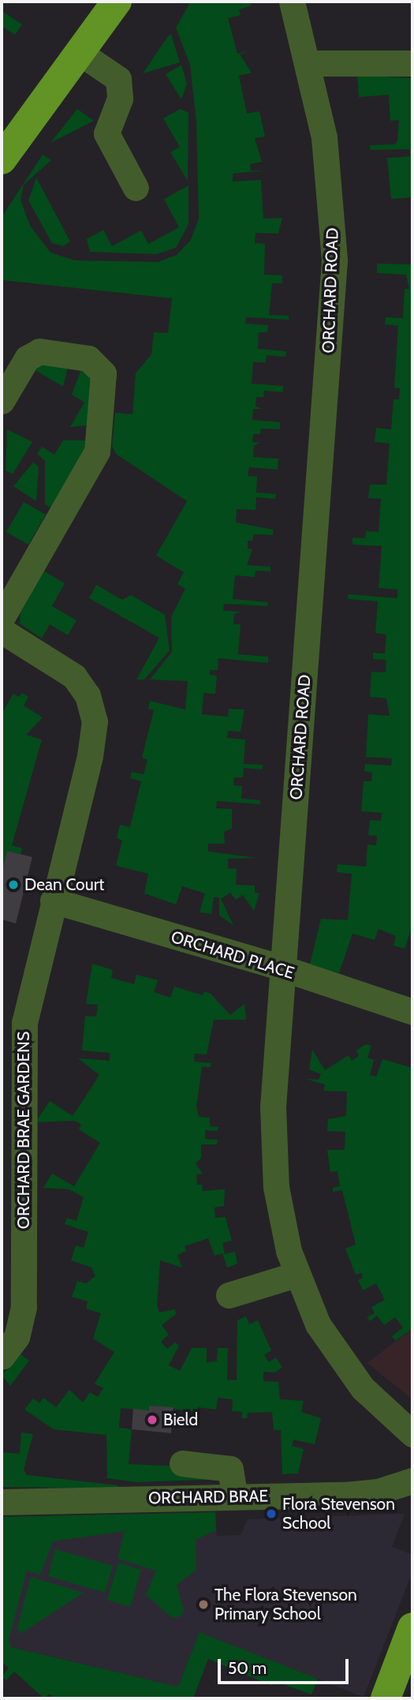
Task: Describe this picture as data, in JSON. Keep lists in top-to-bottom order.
{
  "streets": {
    "street": [
      "ORCHARD ROAD",
      "ORCHARD PLACE",
      "ORCHARD BRAE GARDENS",
      "ORCHARD BRAE"
    ]
  },
  "crossings": [
    ["ORCHARD ROAD", "ORCHARD PLACE"],
    ["ORCHARD PLACE", "ORCHARD BRAE GARDENS"]
  ],
  "places": [
    "Dean Court",
    "Bield",
    "Flora Stevenson School",
    "The Flora Stevenson Primary School"
  ],
  "scale_bar": "50 m"
}
